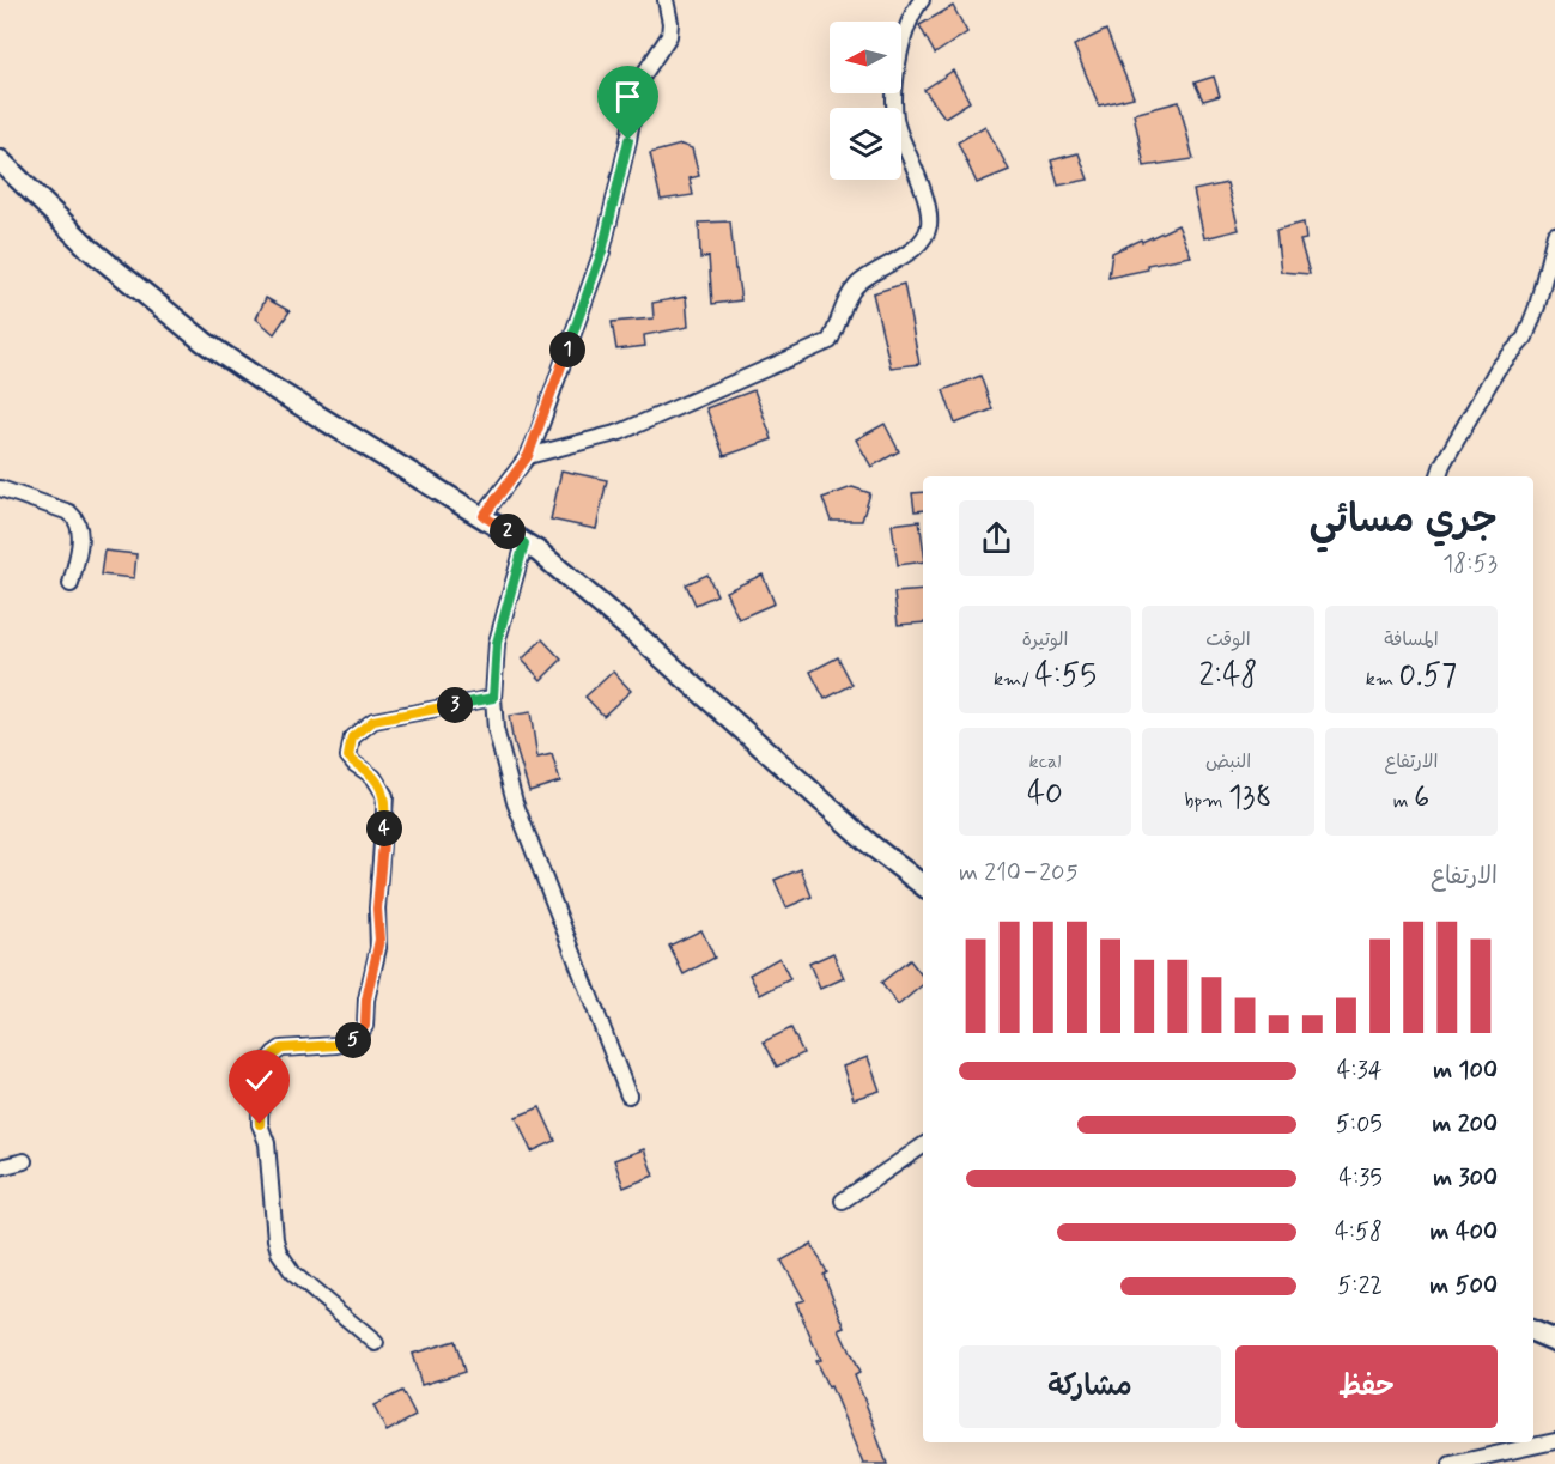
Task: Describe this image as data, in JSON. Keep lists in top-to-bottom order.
{
  "north": "left",
  "page": {
    "pins": [
      "1",
      "2",
      "3",
      "4",
      "5"
    ],
    "heading": ["جري مسائي", "18:53"],
    "stats": [
      ["المسافة", "0.57 km"],
      ["الوقت", "2:48"],
      ["الوتيرة", "4:55 /km"],
      ["الارتفاع", "6 m"],
      ["النبض", "138 bpm"],
      ["kcal", "40"]
    ],
    "chart": ["الارتفاع", "205–210 m"],
    "list": [
      {
        "name": "100 m",
        "note": "4:34"
      },
      {
        "name": "200 m",
        "note": "5:05"
      },
      {
        "name": "300 m",
        "note": "4:35"
      },
      {
        "name": "400 m",
        "note": "4:58"
      },
      {
        "name": "500 m",
        "note": "5:22"
      }
    ],
    "buttons": ["حفظ", "مشاركة"]
  }
}
